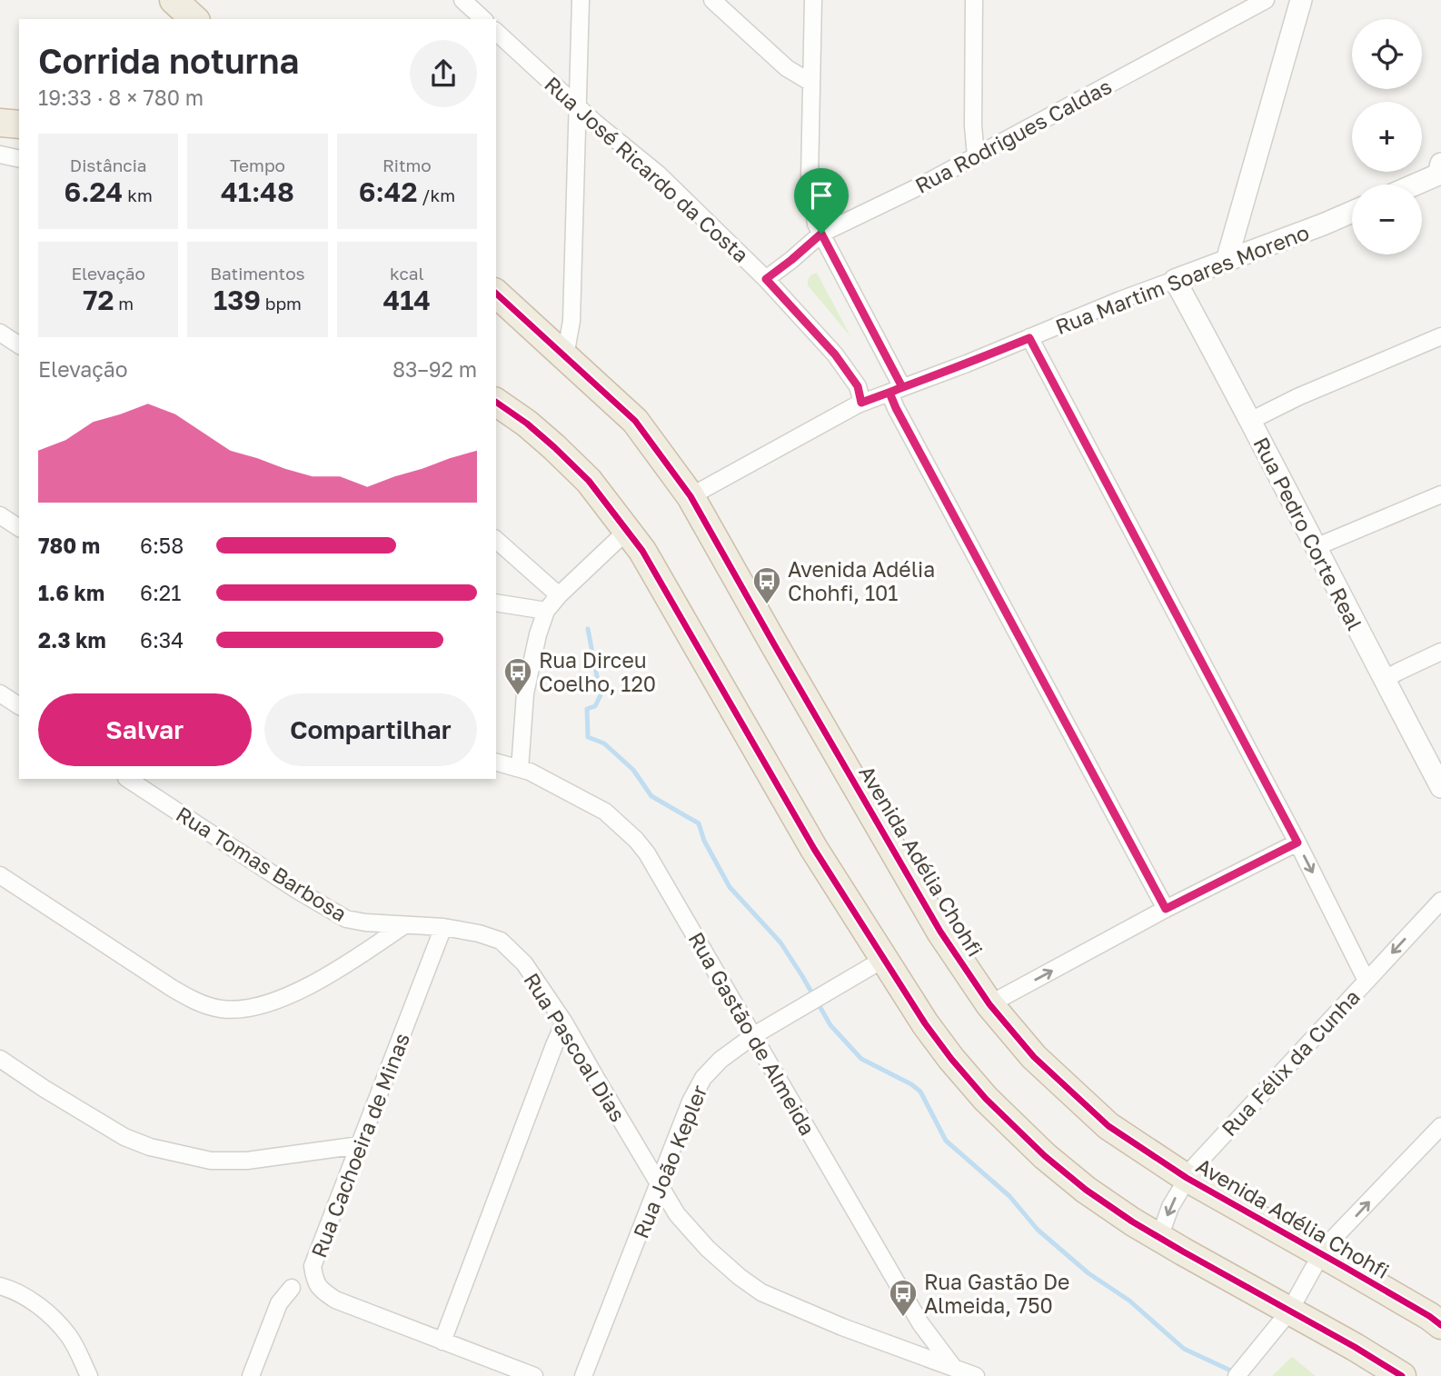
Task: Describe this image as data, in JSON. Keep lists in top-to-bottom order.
{
  "streets": {
    "highway": ["Avenida Adélia Chohfi"],
    "street": [
      "Rua Rodrigues Caldas",
      "Rua José Ricardo da Costa",
      "Rua Martim Soares Moreno",
      "Rua Pedro Corte Real",
      "Rua Tomas Barbosa",
      "Rua Gastão de Almeida",
      "Rua Pascoal Dias",
      "Rua Félix da Cunha",
      "Rua Cachoeira de Minas",
      "Rua João Kepler"
    ]
  },
  "crossings": [
    ["Rua Rodrigues Caldas", "Rua José Ricardo da Costa"],
    ["Rua José Ricardo da Costa", "Rua Martim Soares Moreno"],
    ["Rua Martim Soares Moreno", "Rua Pedro Corte Real"],
    ["Rua Martim Soares Moreno", "Avenida Adélia Chohfi"],
    ["Avenida Adélia Chohfi", "Rua Félix da Cunha"],
    ["Rua Tomas Barbosa", "Rua Pascoal Dias"],
    ["Rua Gastão de Almeida", "Rua Pascoal Dias"],
    ["Rua Gastão de Almeida", "Rua João Kepler"],
    ["Rua Pascoal Dias", "Rua Cachoeira de Minas"],
    ["Rua Pascoal Dias", "Rua João Kepler"]
  ],
  "one_way": ["Rua Félix da Cunha"],
  "places": {
    "bus stop": ["Avenida Adélia Chohfi, 101", "Rua Dirceu Coelho, 120", "Rua Gastão De Almeida, 750"]
  },
  "page": {
    "map_buttons": ["+", "−"],
    "heading": ["Corrida noturna", "19:33 · 8 × 780 m"],
    "stats": [
      ["Distância", "6.24 km"],
      ["Tempo", "41:48"],
      ["Ritmo", "6:42 /km"],
      ["Elevação", "72 m"],
      ["Batimentos", "139 bpm"],
      ["kcal", "414"]
    ],
    "chart": ["Elevação", "83–92 m"],
    "list": [
      {
        "name": "780 m",
        "note": "6:58"
      },
      {
        "name": "1.6 km",
        "note": "6:21"
      },
      {
        "name": "2.3 km",
        "note": "6:34"
      }
    ],
    "buttons": ["Salvar", "Compartilhar"]
  }
}
